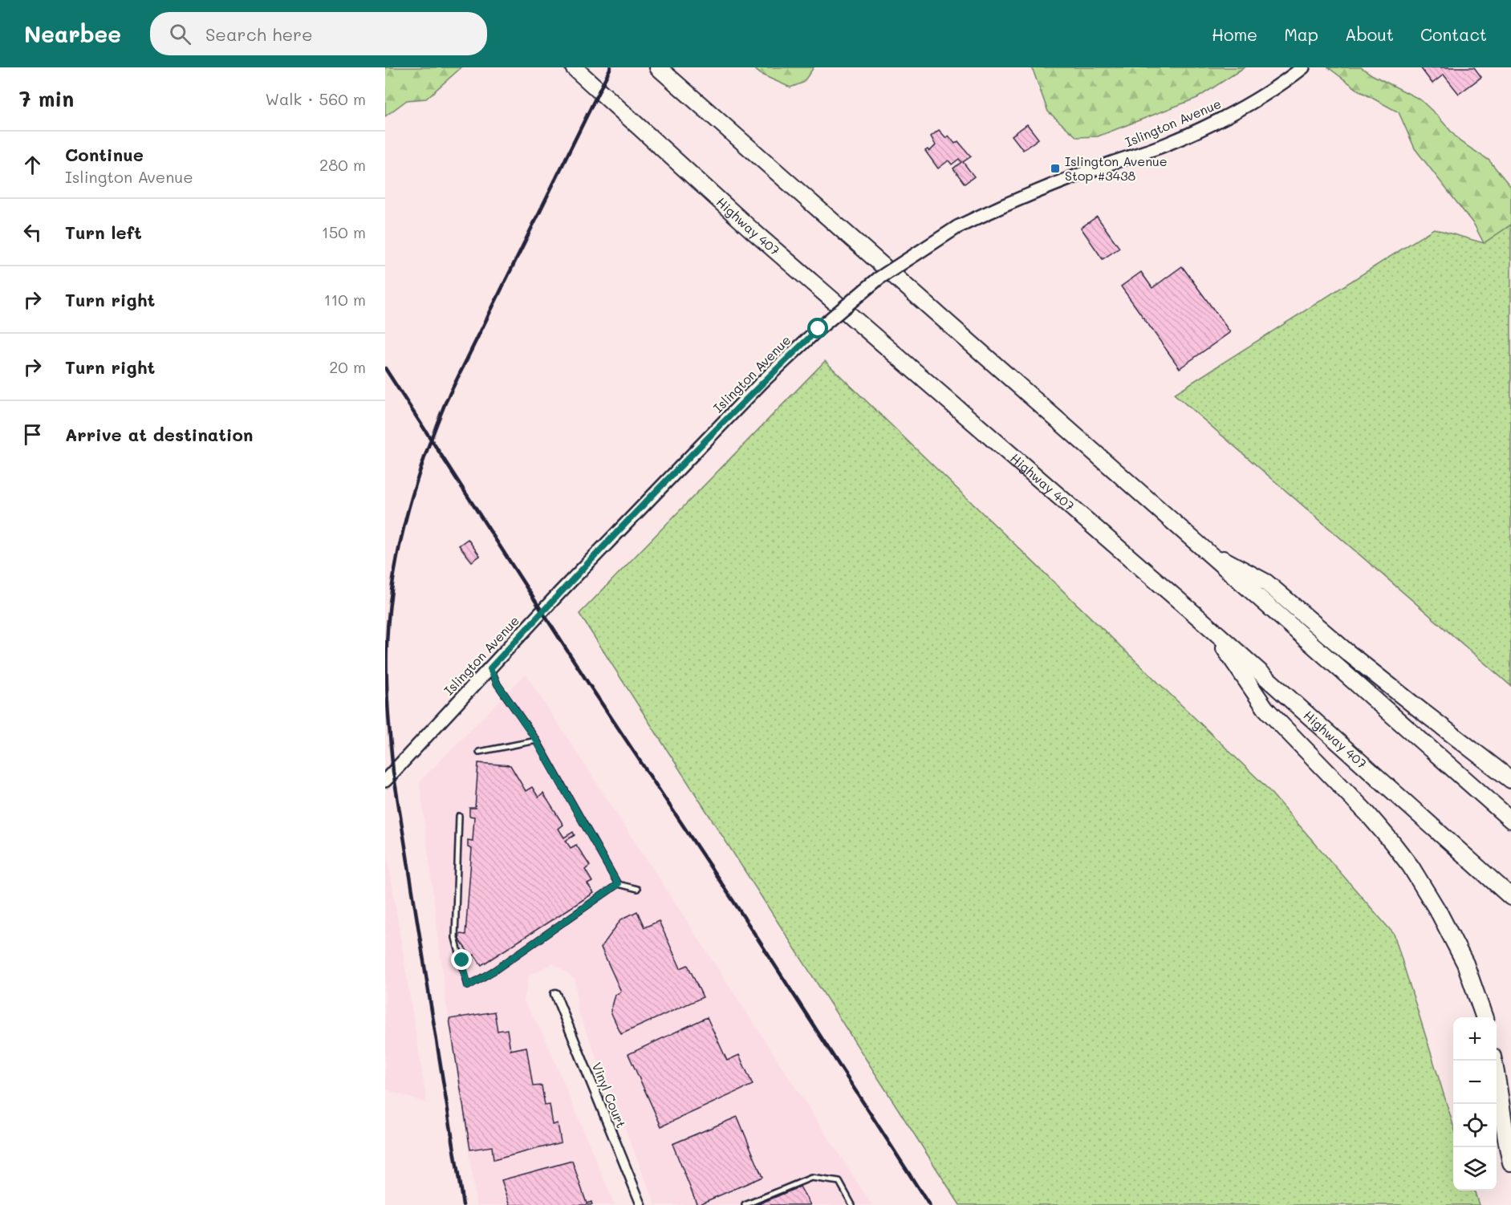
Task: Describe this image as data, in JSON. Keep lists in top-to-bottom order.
{
  "streets": {
    "highway": ["Highway 407"],
    "main road": ["Islington Avenue"],
    "street": ["Vinyl Court"]
  },
  "places": {
    "transit": ["Islington Avenue Stop #3438"]
  },
  "page": {
    "header": "Nearbee",
    "search": "Search here",
    "nav": [
      "Home",
      "Map",
      "About",
      "Contact"
    ],
    "heading": ["7 min", "Walk · 560 m"],
    "list": [
      ["Continue", "Islington Avenue", "280 m"],
      ["Turn left", "150 m"],
      ["Turn right", "110 m"],
      ["Turn right", "20 m"],
      "Arrive at destination"
    ],
    "map_buttons": ["+", "−"]
  }
}
